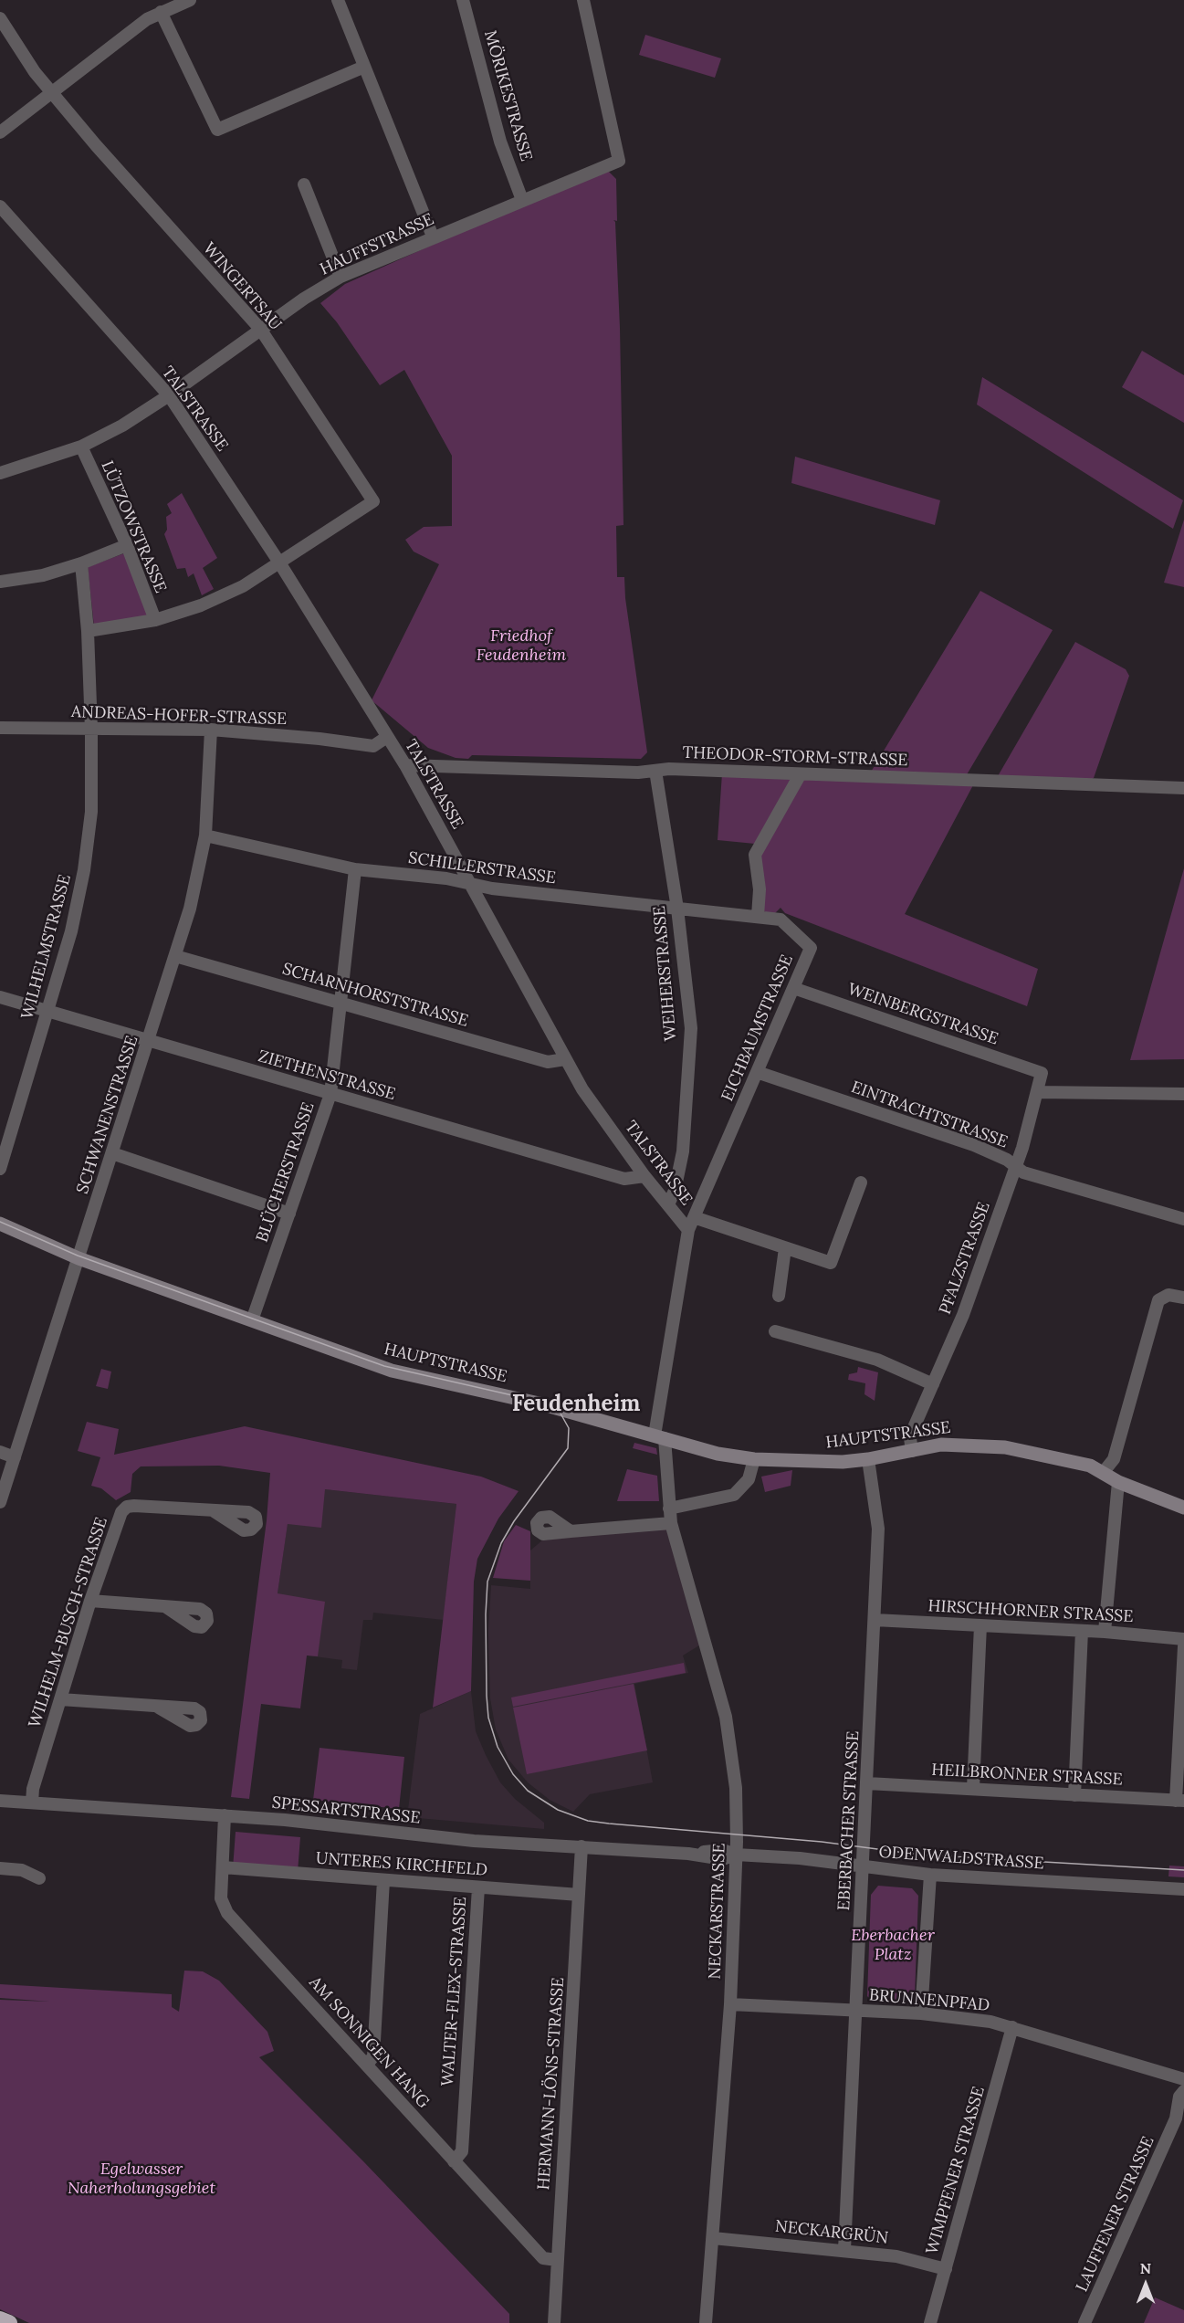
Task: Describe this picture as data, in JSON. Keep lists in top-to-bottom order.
{
  "streets": {
    "street": [
      "MÖRIKESTRASSE",
      "HAUFFSTRASSE",
      "WINGERTSAU",
      "TALSTRASSE",
      "LÜTZOWSTRASSE",
      "ANDREAS-HOFER-STRASSE",
      "THEODOR-STORM-STRASSE",
      "SCHILLERSTRASSE",
      "WILHELMSTRASSE",
      "WEIHERSTRASSE",
      "SCHARNHORSTSTRASSE",
      "WEINBERGSTRASSE",
      "EICHBAUMSTRASSE",
      "ZIETHENSTRASSE",
      "SCHWANENSTRASSE",
      "EINTRACHTSTRASSE",
      "BLÜCHERSTRASSE",
      "PFALZSTRASSE",
      "HAUPTSTRASSE",
      "HIRSCHHORNER STRASSE",
      "WILHELM-BUSCH-STRASSE",
      "HEILBRONNER STRASSE",
      "SPESSARTSTRASSE",
      "EBERBACHER STRASSE",
      "ODENWALDSTRASSE",
      "UNTERES KIRCHFELD",
      "NECKARSTRASSE",
      "WALTER-FLEX-STRASSE",
      "BRUNNENPFAD",
      "AM SONNIGEN HANG",
      "HERMANN-LÖNS-STRASSE",
      "WIMPFENER STRASSE",
      "LAUFFENER STRASSE",
      "NECKARGRÜN"
    ]
  },
  "crossings": [
    ["MÖRIKESTRASSE", "HAUFFSTRASSE"],
    ["HAUFFSTRASSE", "WINGERTSAU"],
    ["HAUFFSTRASSE", "TALSTRASSE"],
    ["HAUFFSTRASSE", "LÜTZOWSTRASSE"],
    ["WINGERTSAU", "TALSTRASSE"],
    ["TALSTRASSE", "ANDREAS-HOFER-STRASSE"],
    ["TALSTRASSE", "THEODOR-STORM-STRASSE"],
    ["TALSTRASSE", "SCHILLERSTRASSE"],
    ["TALSTRASSE", "WEIHERSTRASSE"],
    ["TALSTRASSE", "SCHARNHORSTSTRASSE"],
    ["TALSTRASSE", "EICHBAUMSTRASSE"],
    ["TALSTRASSE", "ZIETHENSTRASSE"],
    ["TALSTRASSE", "HAUPTSTRASSE"],
    ["TALSTRASSE", "NECKARSTRASSE"],
    ["ANDREAS-HOFER-STRASSE", "WILHELMSTRASSE"],
    ["ANDREAS-HOFER-STRASSE", "SCHWANENSTRASSE"],
    ["THEODOR-STORM-STRASSE", "WEIHERSTRASSE"],
    ["SCHILLERSTRASSE", "WEIHERSTRASSE"],
    ["SCHILLERSTRASSE", "EICHBAUMSTRASSE"],
    ["SCHILLERSTRASSE", "SCHWANENSTRASSE"],
    ["SCHILLERSTRASSE", "BLÜCHERSTRASSE"],
    ["WILHELMSTRASSE", "ZIETHENSTRASSE"],
    ["SCHARNHORSTSTRASSE", "SCHWANENSTRASSE"],
    ["SCHARNHORSTSTRASSE", "BLÜCHERSTRASSE"],
    ["WEINBERGSTRASSE", "EICHBAUMSTRASSE"],
    ["WEINBERGSTRASSE", "PFALZSTRASSE"],
    ["EICHBAUMSTRASSE", "EINTRACHTSTRASSE"],
    ["ZIETHENSTRASSE", "SCHWANENSTRASSE"],
    ["ZIETHENSTRASSE", "BLÜCHERSTRASSE"],
    ["SCHWANENSTRASSE", "HAUPTSTRASSE"],
    ["EINTRACHTSTRASSE", "PFALZSTRASSE"],
    ["BLÜCHERSTRASSE", "HAUPTSTRASSE"],
    ["PFALZSTRASSE", "HAUPTSTRASSE"],
    ["HAUPTSTRASSE", "EBERBACHER STRASSE"],
    ["HAUPTSTRASSE", "NECKARSTRASSE"],
    ["HIRSCHHORNER STRASSE", "EBERBACHER STRASSE"],
    ["WILHELM-BUSCH-STRASSE", "SPESSARTSTRASSE"],
    ["HEILBRONNER STRASSE", "EBERBACHER STRASSE"],
    ["SPESSARTSTRASSE", "ODENWALDSTRASSE"],
    ["SPESSARTSTRASSE", "NECKARSTRASSE"],
    ["SPESSARTSTRASSE", "AM SONNIGEN HANG"],
    ["SPESSARTSTRASSE", "HERMANN-LÖNS-STRASSE"],
    ["EBERBACHER STRASSE", "ODENWALDSTRASSE"],
    ["EBERBACHER STRASSE", "BRUNNENPFAD"],
    ["EBERBACHER STRASSE", "NECKARGRÜN"],
    ["ODENWALDSTRASSE", "NECKARSTRASSE"],
    ["UNTERES KIRCHFELD", "WALTER-FLEX-STRASSE"],
    ["UNTERES KIRCHFELD", "AM SONNIGEN HANG"],
    ["UNTERES KIRCHFELD", "HERMANN-LÖNS-STRASSE"],
    ["NECKARSTRASSE", "BRUNNENPFAD"],
    ["NECKARSTRASSE", "NECKARGRÜN"],
    ["WALTER-FLEX-STRASSE", "AM SONNIGEN HANG"],
    ["BRUNNENPFAD", "WIMPFENER STRASSE"],
    ["AM SONNIGEN HANG", "HERMANN-LÖNS-STRASSE"],
    ["WIMPFENER STRASSE", "NECKARGRÜN"]
  ],
  "districts": ["Feudenheim"],
  "parks": ["Friedhof Feudenheim", "Eberbacher Platz", "Egelwasser Naherholungsgebiet"],
  "north": "top"
}
